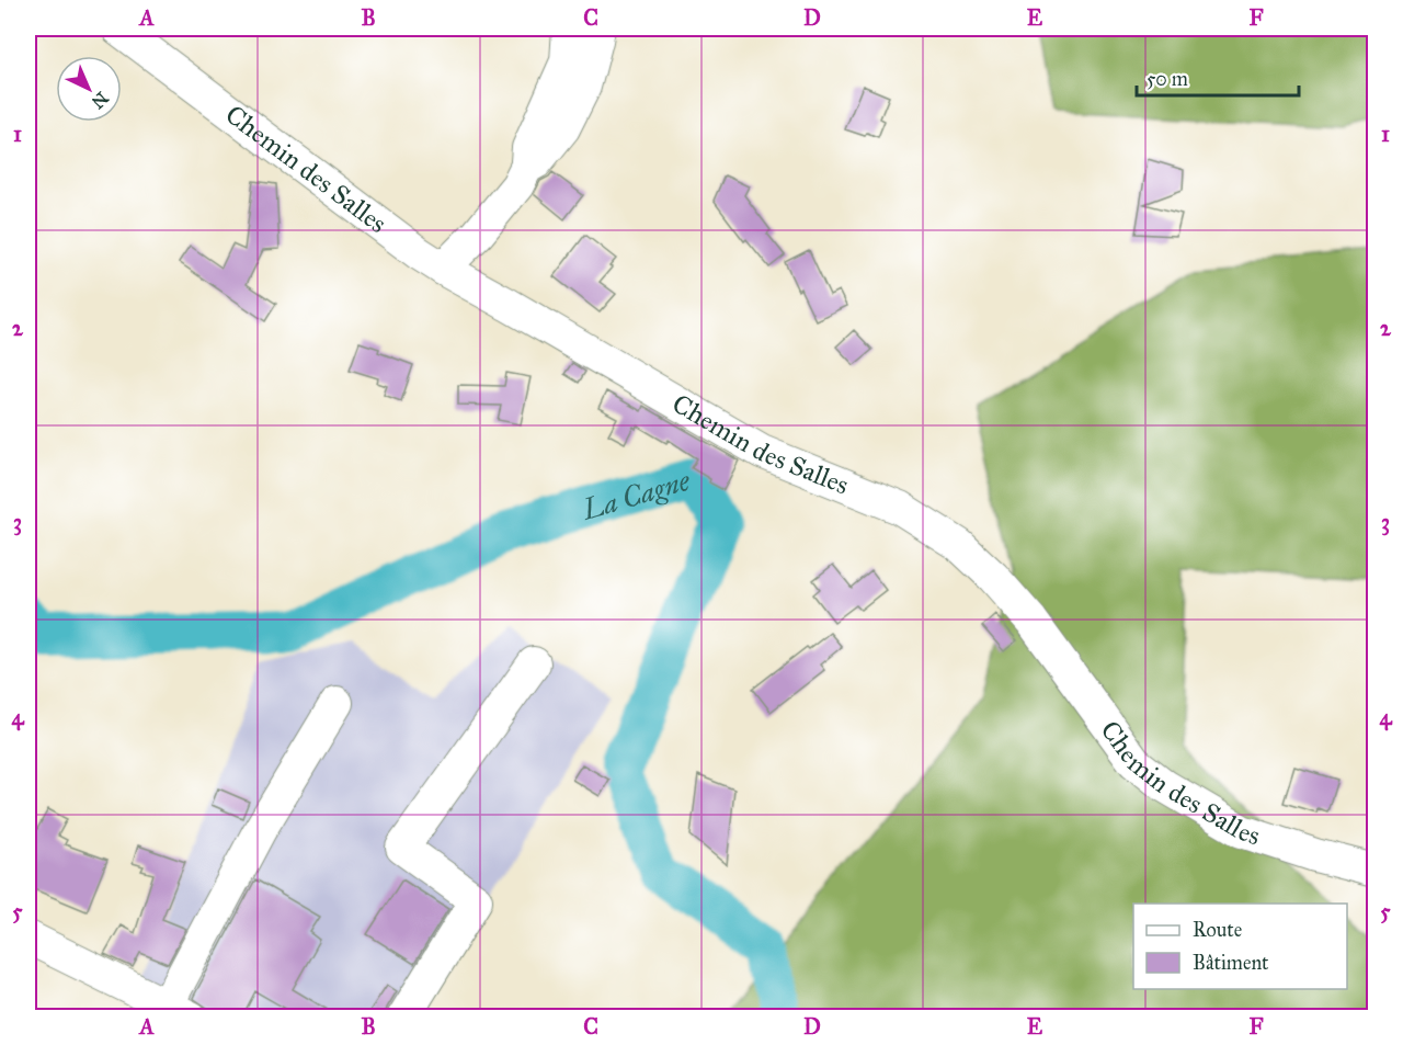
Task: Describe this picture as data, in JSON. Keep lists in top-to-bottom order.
{
  "streets": {
    "street": ["Chemin des Salles"]
  },
  "water": ["La Cagne"],
  "legend": ["Route", "Bâtiment"],
  "scale_bar": "50 m",
  "north": "bottom right",
  "grid": {
    "columns": [
      "A",
      "B",
      "C",
      "D",
      "E",
      "F"
    ],
    "rows": [
      "1",
      "2",
      "3",
      "4",
      "5"
    ]
  }
}
